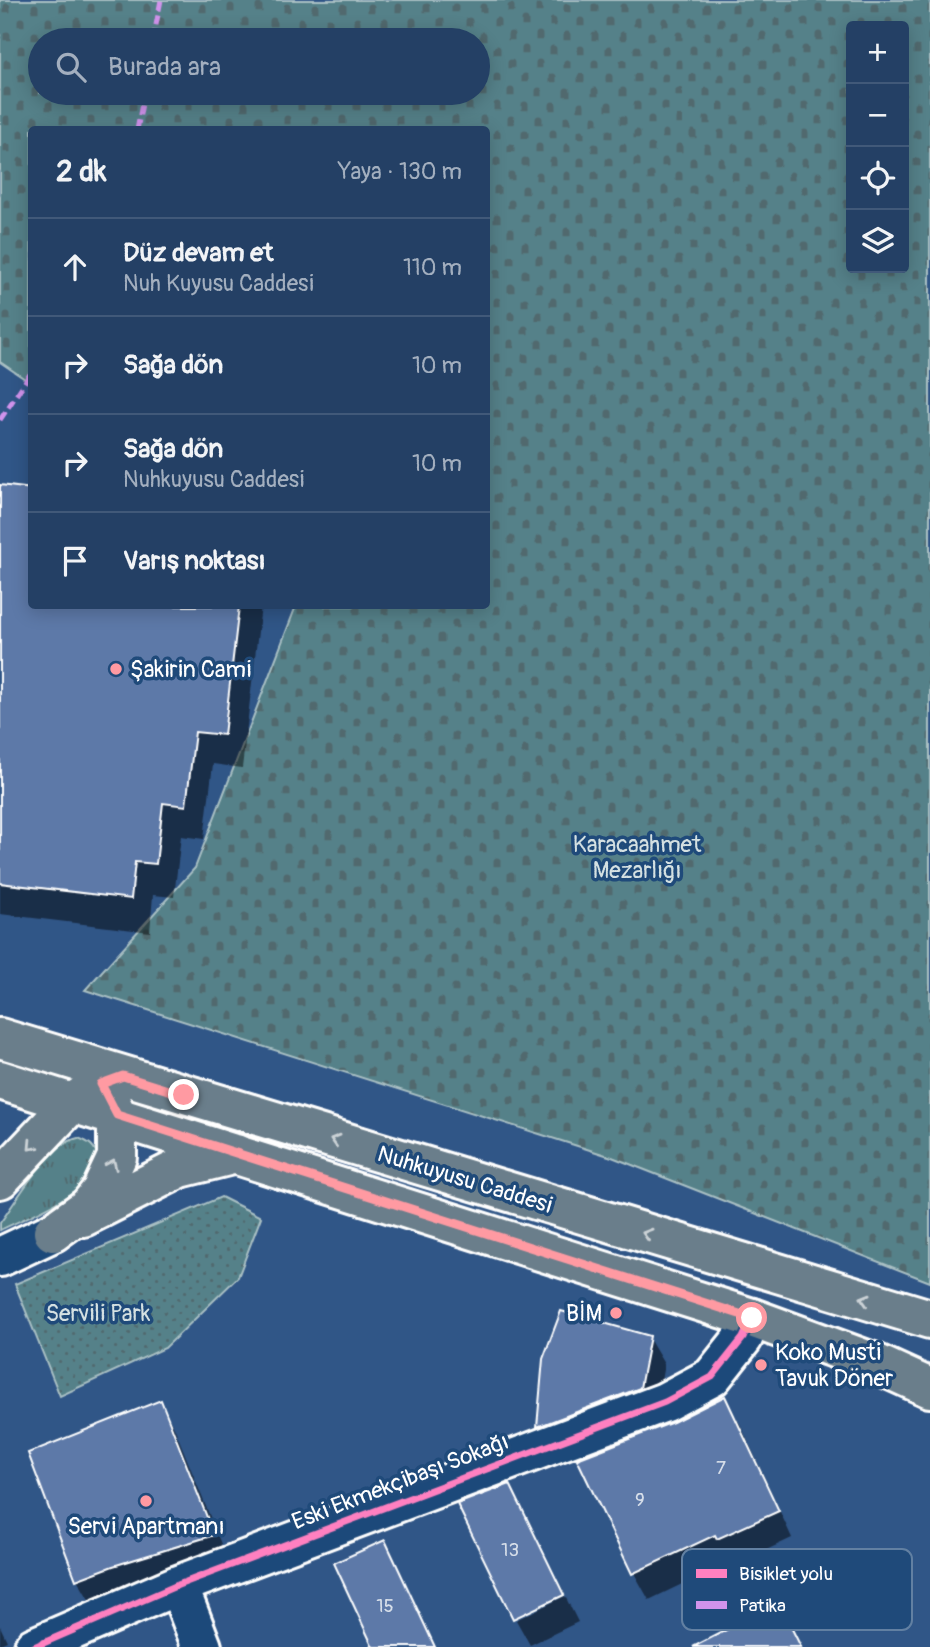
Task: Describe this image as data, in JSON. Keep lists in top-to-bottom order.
{
  "streets": {
    "main road": ["Nuhkuyusu Caddesi"],
    "street": ["Eski Ekmekçibaşı Sokağı"]
  },
  "parks": ["Karacaahmet Mezarlığı", "Servili Park"],
  "places": [
    "Şakirin Cami",
    "BİM",
    "Koko Musti Tavuk Döner",
    "Servi Apartmanı"
  ],
  "house_numbers": [
    "7",
    "9",
    "13",
    "15"
  ],
  "legend": ["Bisiklet yolu", "Patika"],
  "page": {
    "map_buttons": ["+", "−"],
    "search": "Burada ara",
    "heading": ["2 dk", "Yaya · 130 m"],
    "list": [
      ["Düz devam et", "Nuh Kuyusu Caddesi", "110 m"],
      ["Sağa dön", "10 m"],
      ["Sağa dön", "Nuhkuyusu Caddesi", "10 m"],
      "Varış noktası"
    ]
  }
}
